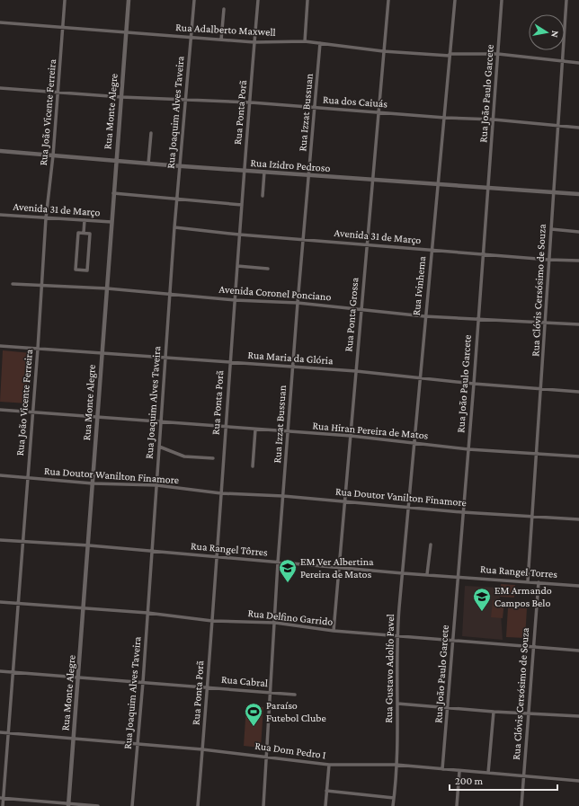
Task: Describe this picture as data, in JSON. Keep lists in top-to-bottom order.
{
  "streets": {
    "street": [
      "Rua Adalberto Maxwell",
      "Rua João Paulo Garcete",
      "Rua dos Caiuás",
      "Rua Monte Alegre",
      "Rua João Vicente Ferreira",
      "Rua Joaquim Alves Taveira",
      "Rua Ponta Porã",
      "Rua Izzat Bussuan",
      "Rua Izidro Pedroso",
      "Avenida 31 de Março",
      "Rua Ivinhema",
      "Rua Clóvis Cersósimo de Souza",
      "Avenida Coronel Ponciano",
      "Rua Ponta Grossa",
      "Rua Maria da Glória",
      "Rua Hiran Pereira de Matos",
      "Rua Doutor Wanilton Finamore",
      "Rua Doutor Vanilton Finamore",
      "Rua Rangel Tôrres",
      "Rua Rangel Torres",
      "Rua Delfino Garrido",
      "Rua Gustavo Adolfo Pavel",
      "Rua Cabral",
      "Rua Dom Pedro I"
    ]
  },
  "crossings": [
    ["Rua Adalberto Maxwell", "Rua João Paulo Garcete"],
    ["Rua Adalberto Maxwell", "Rua Monte Alegre"],
    ["Rua Adalberto Maxwell", "Rua João Vicente Ferreira"],
    ["Rua Adalberto Maxwell", "Rua Joaquim Alves Taveira"],
    ["Rua Adalberto Maxwell", "Rua Ponta Porã"],
    ["Rua Adalberto Maxwell", "Rua Izzat Bussuan"],
    ["Rua Adalberto Maxwell", "Rua Ivinhema"],
    ["Rua Adalberto Maxwell", "Rua Clóvis Cersósimo de Souza"],
    ["Rua Adalberto Maxwell", "Rua Ponta Grossa"],
    ["Rua João Paulo Garcete", "Rua dos Caiuás"],
    ["Rua João Paulo Garcete", "Rua Izidro Pedroso"],
    ["Rua João Paulo Garcete", "Avenida 31 de Março"],
    ["Rua João Paulo Garcete", "Avenida Coronel Ponciano"],
    ["Rua João Paulo Garcete", "Rua Maria da Glória"],
    ["Rua João Paulo Garcete", "Rua Hiran Pereira de Matos"],
    ["Rua João Paulo Garcete", "Rua Doutor Vanilton Finamore"],
    ["Rua João Paulo Garcete", "Rua Rangel Tôrres"],
    ["Rua João Paulo Garcete", "Rua Rangel Torres"],
    ["Rua João Paulo Garcete", "Rua Delfino Garrido"],
    ["Rua João Paulo Garcete", "Rua Dom Pedro I"],
    ["Rua dos Caiuás", "Rua Monte Alegre"],
    ["Rua dos Caiuás", "Rua João Vicente Ferreira"],
    ["Rua dos Caiuás", "Rua Joaquim Alves Taveira"],
    ["Rua dos Caiuás", "Rua Ponta Porã"],
    ["Rua dos Caiuás", "Rua Izzat Bussuan"],
    ["Rua dos Caiuás", "Rua Ivinhema"],
    ["Rua dos Caiuás", "Rua Clóvis Cersósimo de Souza"],
    ["Rua dos Caiuás", "Rua Ponta Grossa"],
    ["Rua Monte Alegre", "Rua Izidro Pedroso"],
    ["Rua Monte Alegre", "Avenida 31 de Março"],
    ["Rua Monte Alegre", "Avenida Coronel Ponciano"],
    ["Rua Monte Alegre", "Rua Maria da Glória"],
    ["Rua Monte Alegre", "Rua Hiran Pereira de Matos"],
    ["Rua Monte Alegre", "Rua Doutor Wanilton Finamore"],
    ["Rua Monte Alegre", "Rua Rangel Tôrres"],
    ["Rua Monte Alegre", "Rua Delfino Garrido"],
    ["Rua Monte Alegre", "Rua Cabral"],
    ["Rua Monte Alegre", "Rua Dom Pedro I"],
    ["Rua João Vicente Ferreira", "Rua Izidro Pedroso"],
    ["Rua João Vicente Ferreira", "Avenida 31 de Março"],
    ["Rua João Vicente Ferreira", "Avenida Coronel Ponciano"],
    ["Rua João Vicente Ferreira", "Rua Maria da Glória"],
    ["Rua João Vicente Ferreira", "Rua Hiran Pereira de Matos"],
    ["Rua João Vicente Ferreira", "Rua Doutor Wanilton Finamore"],
    ["Rua João Vicente Ferreira", "Rua Rangel Tôrres"],
    ["Rua João Vicente Ferreira", "Rua Delfino Garrido"],
    ["Rua João Vicente Ferreira", "Rua Cabral"],
    ["Rua João Vicente Ferreira", "Rua Dom Pedro I"],
    ["Rua Joaquim Alves Taveira", "Rua Izidro Pedroso"],
    ["Rua Joaquim Alves Taveira", "Avenida 31 de Março"],
    ["Rua Joaquim Alves Taveira", "Avenida Coronel Ponciano"],
    ["Rua Joaquim Alves Taveira", "Rua Maria da Glória"],
    ["Rua Joaquim Alves Taveira", "Rua Hiran Pereira de Matos"],
    ["Rua Joaquim Alves Taveira", "Rua Doutor Wanilton Finamore"],
    ["Rua Joaquim Alves Taveira", "Rua Rangel Tôrres"],
    ["Rua Joaquim Alves Taveira", "Rua Delfino Garrido"],
    ["Rua Joaquim Alves Taveira", "Rua Cabral"],
    ["Rua Joaquim Alves Taveira", "Rua Dom Pedro I"],
    ["Rua Ponta Porã", "Rua Izidro Pedroso"],
    ["Rua Ponta Porã", "Avenida 31 de Março"],
    ["Rua Ponta Porã", "Avenida Coronel Ponciano"],
    ["Rua Ponta Porã", "Rua Maria da Glória"],
    ["Rua Ponta Porã", "Rua Hiran Pereira de Matos"],
    ["Rua Ponta Porã", "Rua Doutor Wanilton Finamore"],
    ["Rua Ponta Porã", "Rua Doutor Vanilton Finamore"],
    ["Rua Ponta Porã", "Rua Rangel Tôrres"],
    ["Rua Ponta Porã", "Rua Delfino Garrido"],
    ["Rua Ponta Porã", "Rua Cabral"],
    ["Rua Ponta Porã", "Rua Dom Pedro I"],
    ["Rua Izzat Bussuan", "Rua Izidro Pedroso"],
    ["Rua Izzat Bussuan", "Avenida 31 de Março"],
    ["Rua Izzat Bussuan", "Avenida Coronel Ponciano"],
    ["Rua Izzat Bussuan", "Rua Maria da Glória"],
    ["Rua Izzat Bussuan", "Rua Hiran Pereira de Matos"],
    ["Rua Izzat Bussuan", "Rua Doutor Vanilton Finamore"],
    ["Rua Izzat Bussuan", "Rua Rangel Tôrres"],
    ["Rua Izzat Bussuan", "Rua Delfino Garrido"],
    ["Rua Izzat Bussuan", "Rua Cabral"],
    ["Rua Izzat Bussuan", "Rua Dom Pedro I"],
    ["Rua Izidro Pedroso", "Rua Ivinhema"],
    ["Rua Izidro Pedroso", "Rua Clóvis Cersósimo de Souza"],
    ["Rua Izidro Pedroso", "Rua Ponta Grossa"],
    ["Avenida 31 de Março", "Rua Ivinhema"],
    ["Avenida 31 de Março", "Rua Clóvis Cersósimo de Souza"],
    ["Avenida 31 de Março", "Rua Ponta Grossa"],
    ["Rua Ivinhema", "Avenida Coronel Ponciano"],
    ["Rua Ivinhema", "Rua Maria da Glória"],
    ["Rua Ivinhema", "Rua Hiran Pereira de Matos"],
    ["Rua Ivinhema", "Rua Doutor Vanilton Finamore"],
    ["Rua Ivinhema", "Rua Rangel Tôrres"],
    ["Rua Ivinhema", "Rua Gustavo Adolfo Pavel"],
    ["Rua Clóvis Cersósimo de Souza", "Avenida Coronel Ponciano"],
    ["Rua Clóvis Cersósimo de Souza", "Rua Maria da Glória"],
    ["Rua Clóvis Cersósimo de Souza", "Rua Hiran Pereira de Matos"],
    ["Rua Clóvis Cersósimo de Souza", "Rua Doutor Vanilton Finamore"],
    ["Rua Clóvis Cersósimo de Souza", "Rua Rangel Torres"],
    ["Rua Clóvis Cersósimo de Souza", "Rua Delfino Garrido"],
    ["Rua Clóvis Cersósimo de Souza", "Rua Dom Pedro I"],
    ["Avenida Coronel Ponciano", "Rua Ponta Grossa"],
    ["Rua Ponta Grossa", "Rua Maria da Glória"],
    ["Rua Ponta Grossa", "Rua Hiran Pereira de Matos"],
    ["Rua Ponta Grossa", "Rua Doutor Vanilton Finamore"],
    ["Rua Ponta Grossa", "Rua Rangel Tôrres"],
    ["Rua Ponta Grossa", "Rua Delfino Garrido"],
    ["Rua Doutor Wanilton Finamore", "Rua Doutor Vanilton Finamore"],
    ["Rua Rangel Tôrres", "Rua Rangel Torres"],
    ["Rua Rangel Tôrres", "Rua Gustavo Adolfo Pavel"],
    ["Rua Delfino Garrido", "Rua Gustavo Adolfo Pavel"],
    ["Rua Gustavo Adolfo Pavel", "Rua Dom Pedro I"]
  ],
  "places": {
    "school or university": ["EM Ver Albertina Pereira de Matos", "EM Armando Campos Belo"],
    "sports": ["Paraíso Futebol Clube"]
  },
  "scale_bar": "200 m",
  "north": "right"
}
